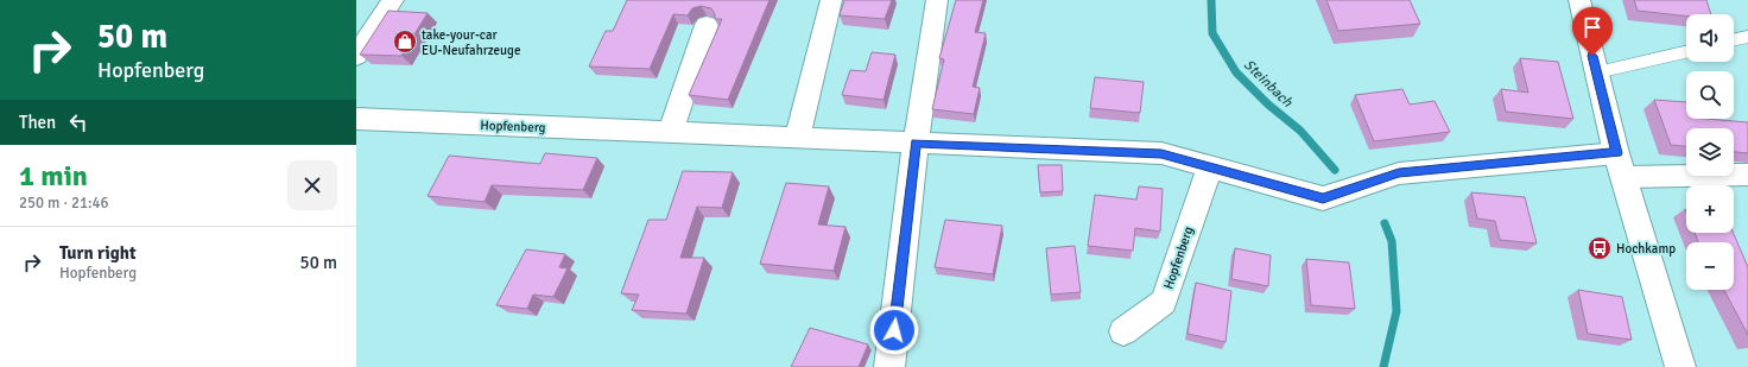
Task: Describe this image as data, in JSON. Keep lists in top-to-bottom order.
{
  "streets": {
    "street": ["Hopfenberg"]
  },
  "water": ["Steinbach"],
  "places": {
    "shop": ["take-your-car EU-Neufahrzeuge"],
    "bus stop": ["Hochkamp"]
  },
  "page": {
    "turn": ["50 m", "Hopfenberg"],
    "map_buttons": ["+", "−"],
    "then": "Then",
    "heading": ["1 min", "250 m · 21:46"],
    "list": [
      {
        "name": "Turn right",
        "note": "Hopfenberg",
        "value": "50 m"
      }
    ]
  }
}
